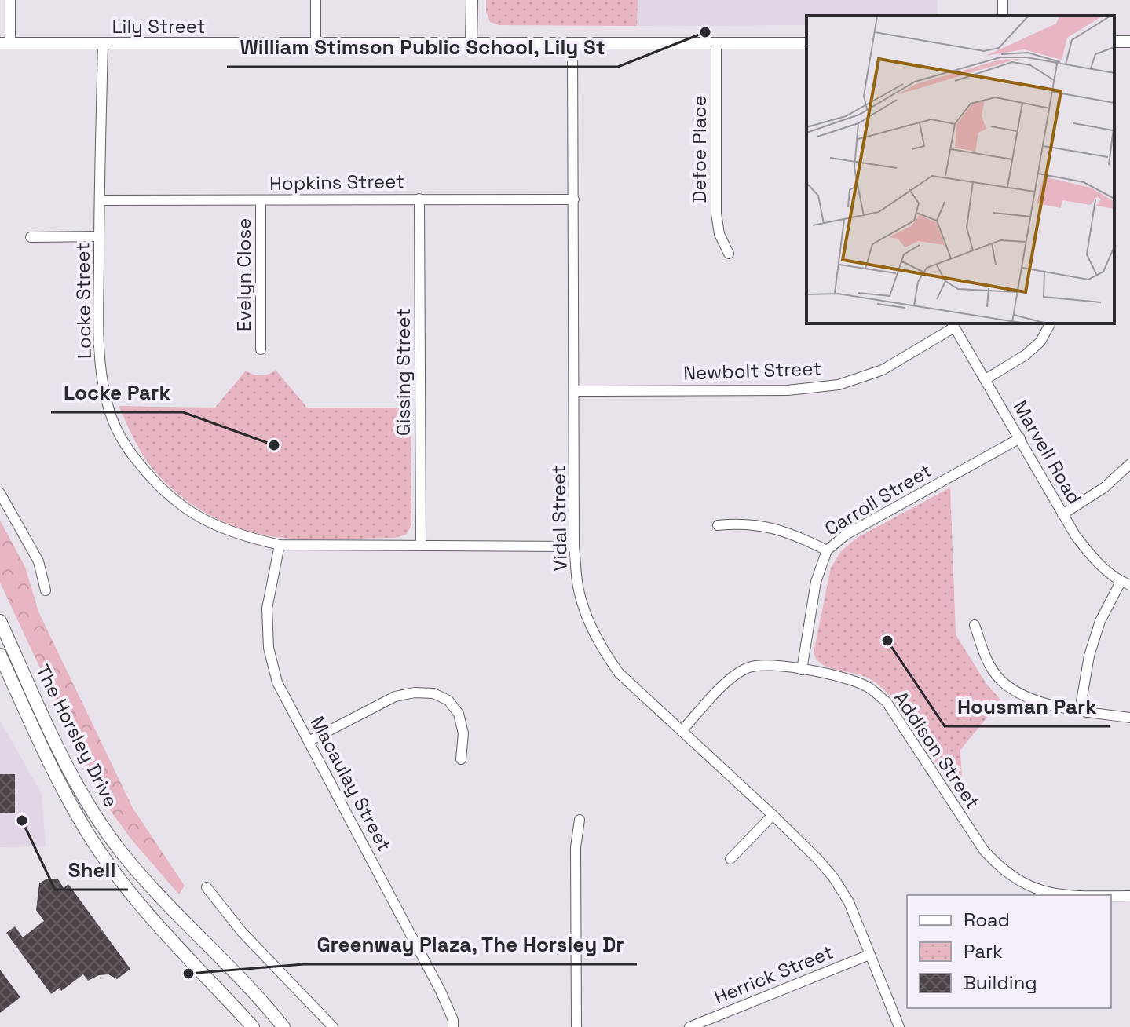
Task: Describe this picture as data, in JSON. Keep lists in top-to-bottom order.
{
  "streets": {
    "main road": ["The Horsley Drive"],
    "street": [
      "Lily Street",
      "Defoe Place",
      "Hopkins Street",
      "Evelyn Close",
      "Locke Street",
      "Newbolt Street",
      "Gissing Street",
      "Marvell Road",
      "Carroll Street",
      "Vidal Street",
      "Addison Street",
      "Macaulay Street",
      "Herrick Street"
    ]
  },
  "crossings": [
    ["Lily Street", "Defoe Place"],
    ["Lily Street", "Locke Street"],
    ["Lily Street", "Vidal Street"],
    ["Hopkins Street", "Evelyn Close"],
    ["Hopkins Street", "Locke Street"],
    ["Hopkins Street", "Gissing Street"],
    ["Hopkins Street", "Vidal Street"],
    ["Locke Street", "Gissing Street"],
    ["Locke Street", "Vidal Street"],
    ["Locke Street", "Macaulay Street"],
    ["Newbolt Street", "Marvell Road"],
    ["Newbolt Street", "Vidal Street"],
    ["Marvell Road", "Carroll Street"],
    ["Carroll Street", "Addison Street"],
    ["Vidal Street", "Addison Street"],
    ["Vidal Street", "Herrick Street"]
  ],
  "places": [
    "William Stimson Public School, Lily St",
    "Locke Park",
    "Housman Park",
    "Shell",
    "Greenway Plaza, The Horsley Dr"
  ],
  "legend": ["Road", "Park", "Building"]
}
